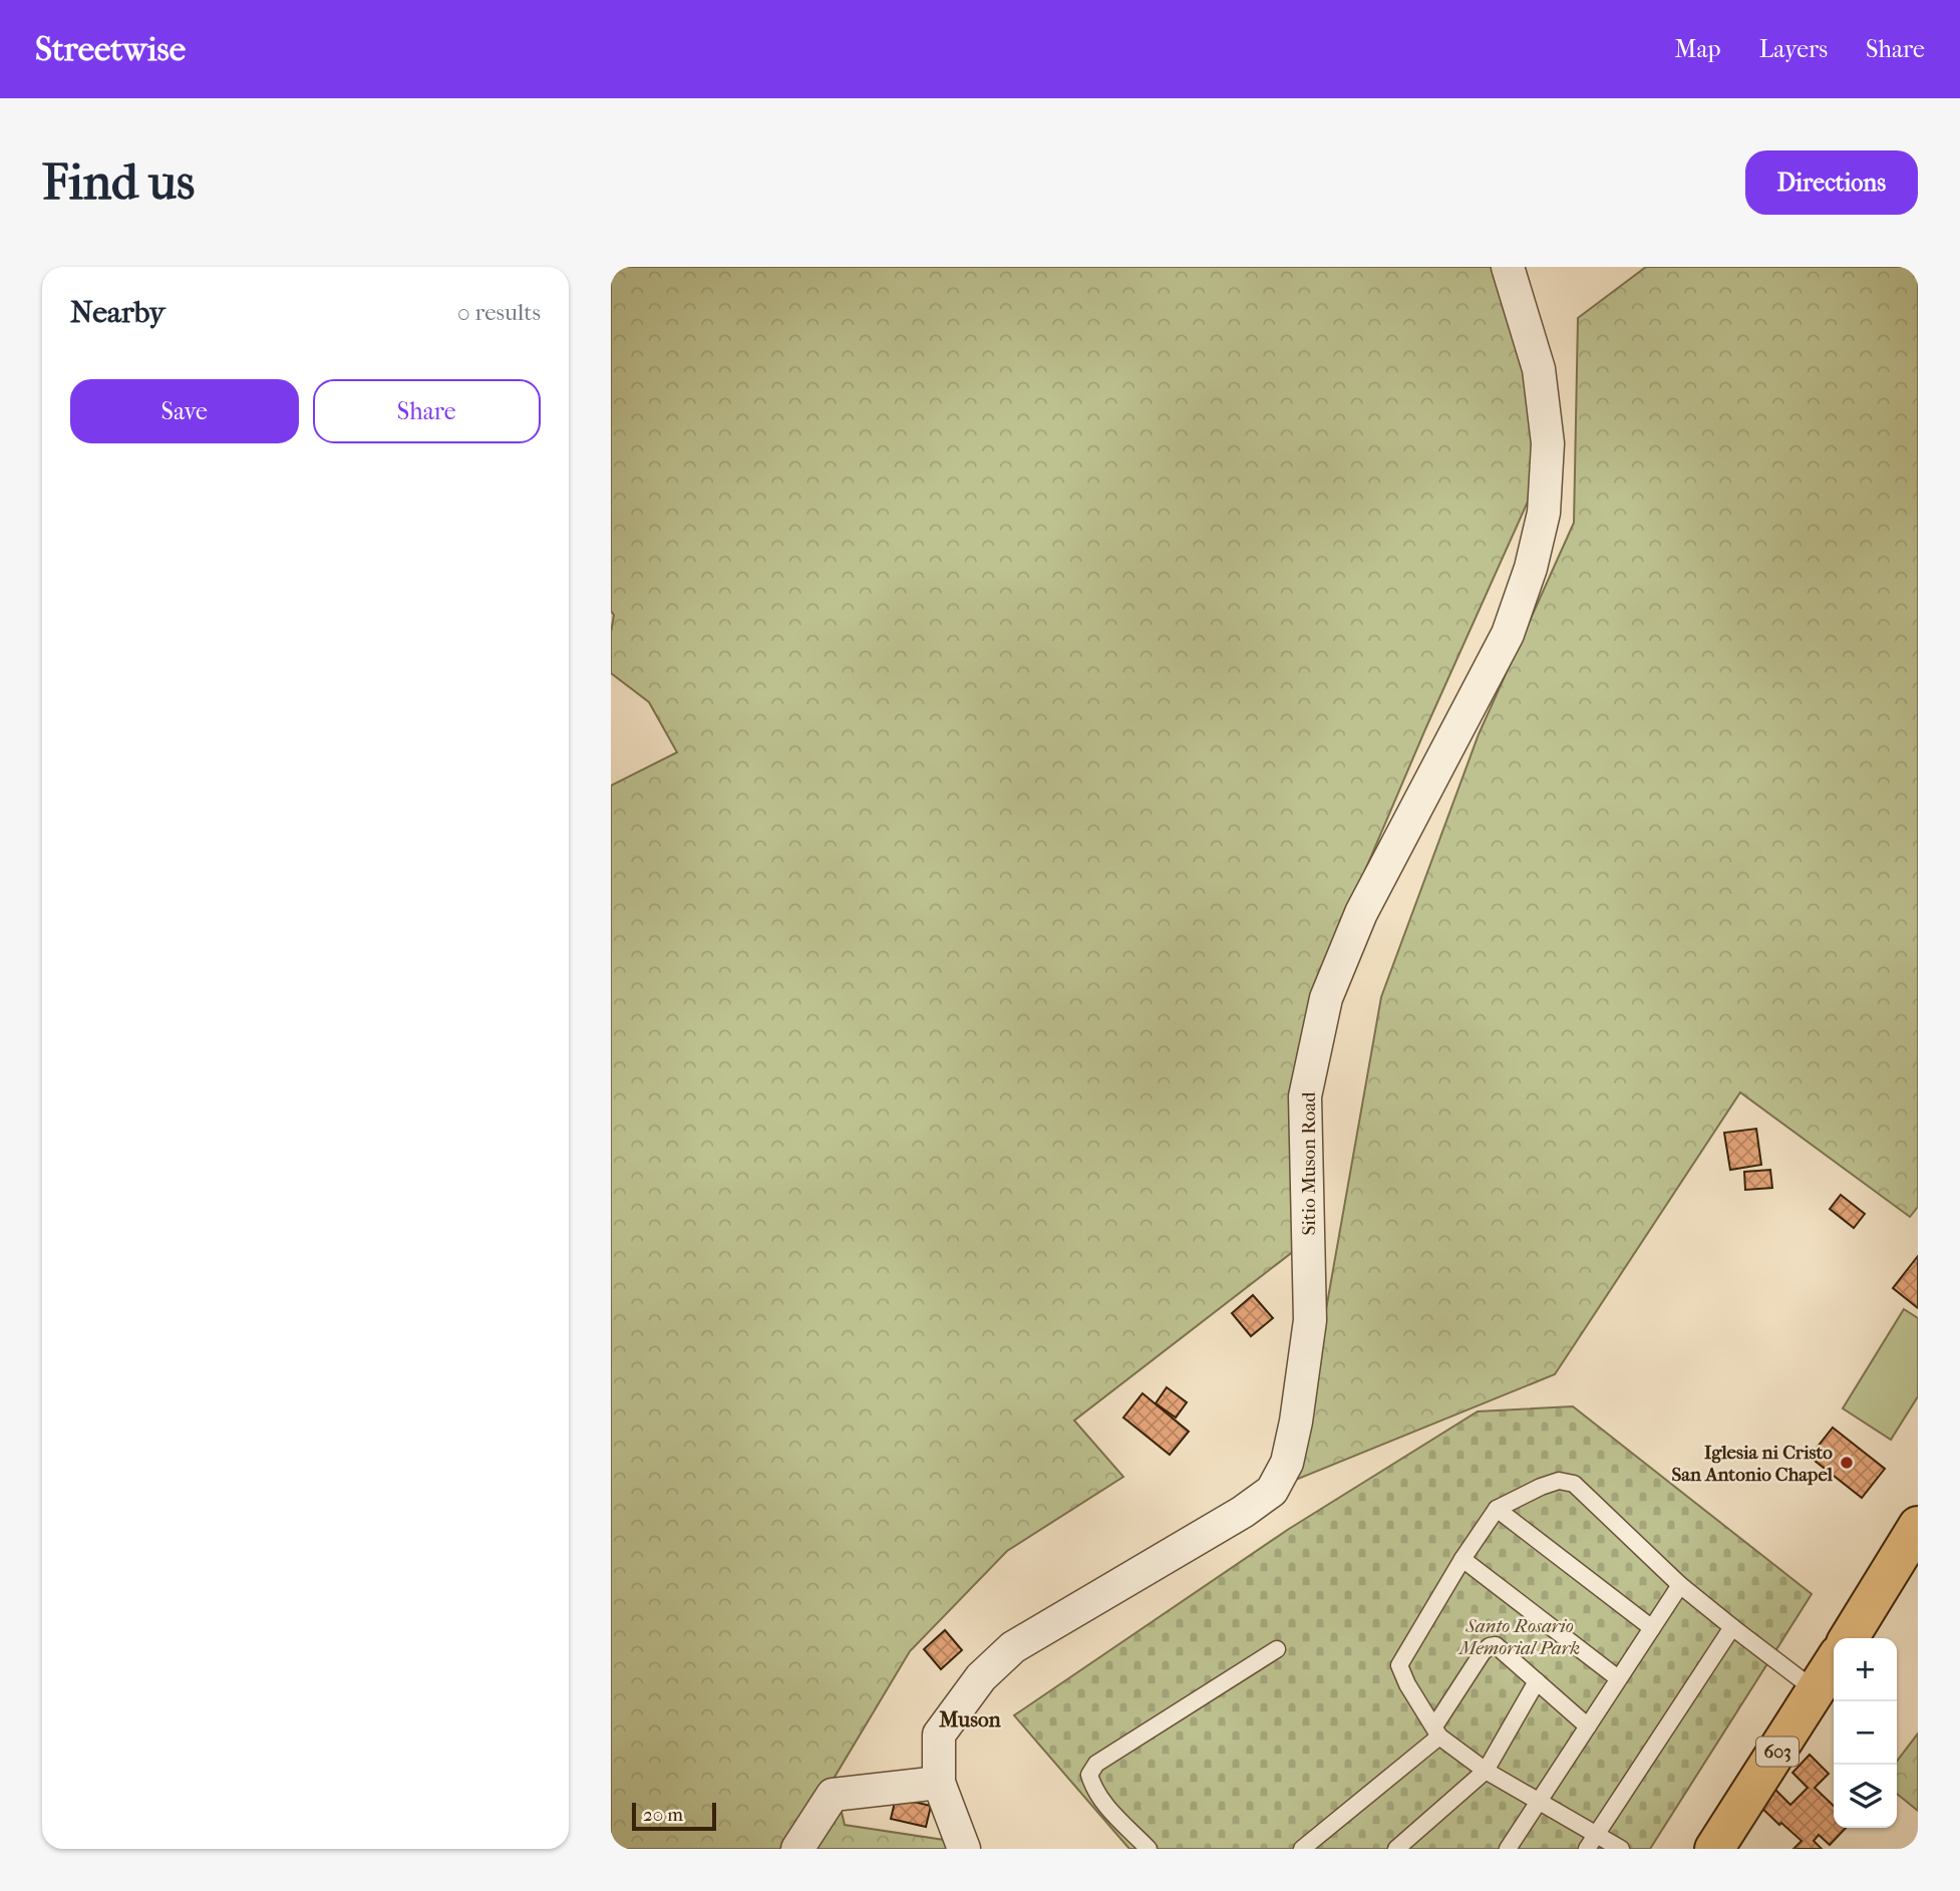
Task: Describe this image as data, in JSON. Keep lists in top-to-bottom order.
{
  "streets": {
    "main road": ["603"],
    "street": ["Sitio Muson Road"]
  },
  "districts": ["Muson"],
  "parks": ["Santo Rosario Memorial Park"],
  "places": ["Iglesia ni Cristo San Antonio Chapel"],
  "scale_bar": "20 m",
  "page": {
    "header": "Streetwise",
    "nav": ["Map", "Layers", "Share"],
    "buttons": [
      "Directions",
      ["Save", "Share"]
    ],
    "title": "Find us",
    "heading": ["Nearby", "0 results"],
    "map_buttons": ["+", "−"],
    "scale": "20 m"
  }
}
